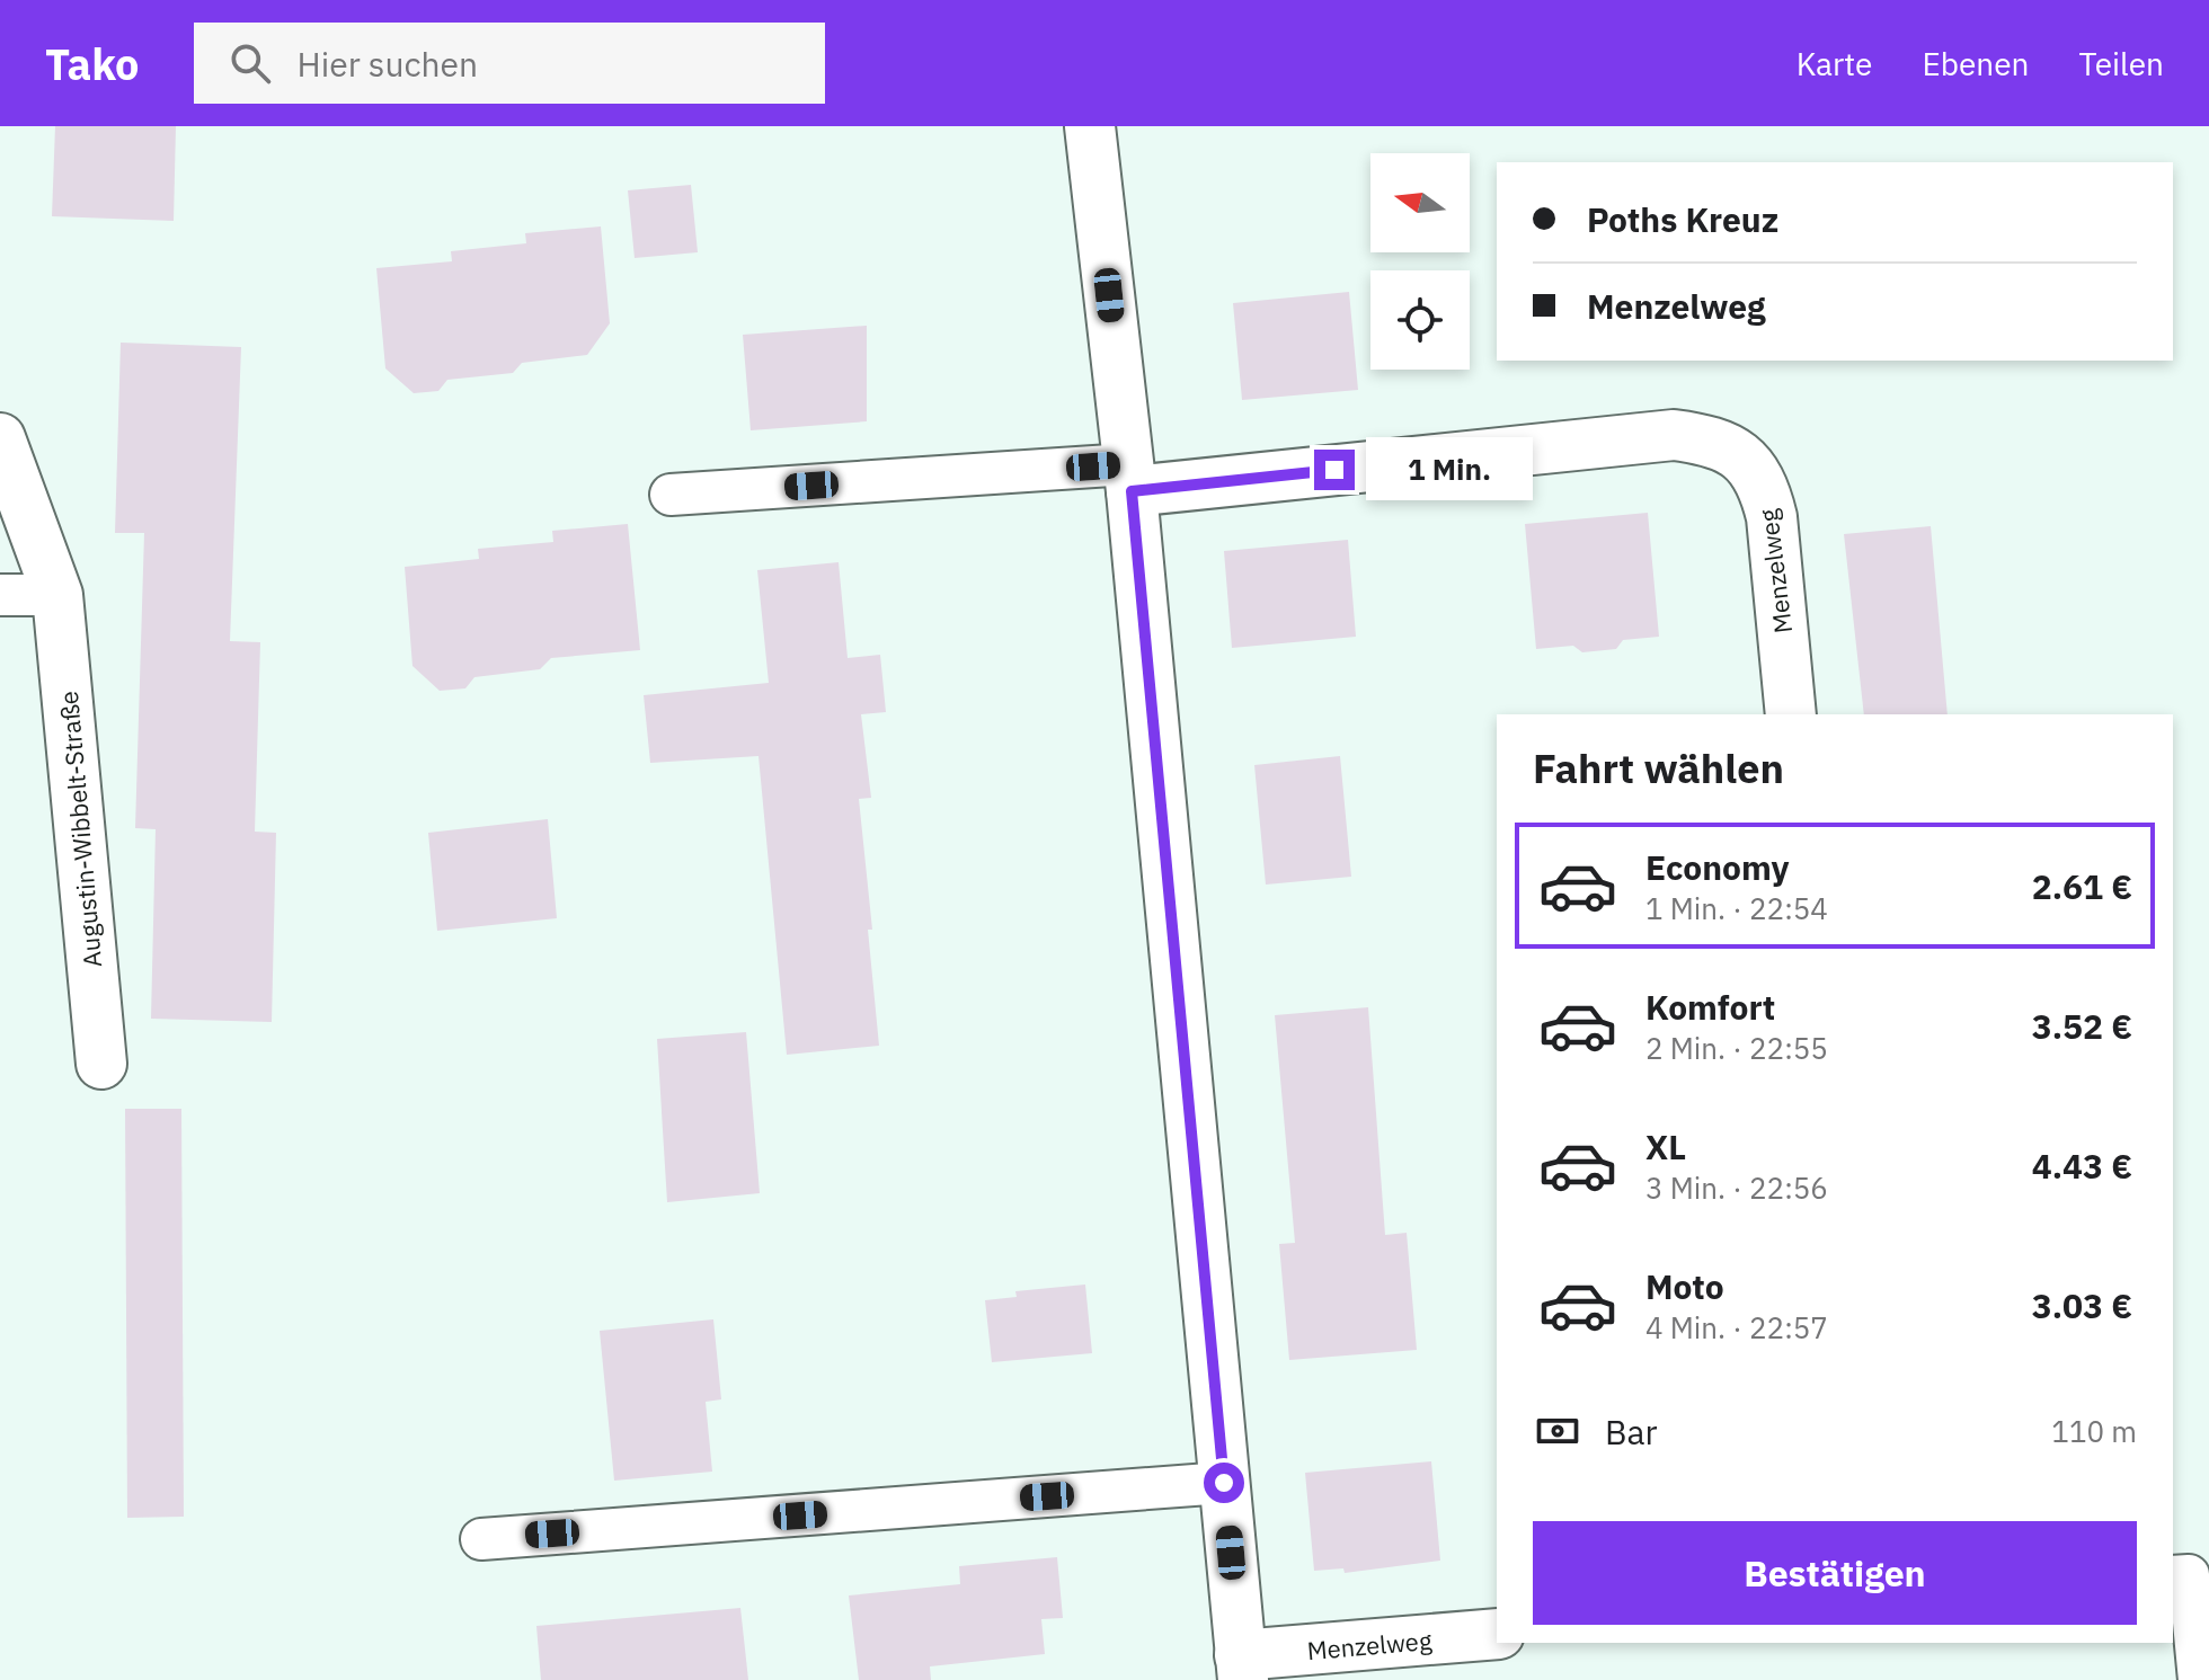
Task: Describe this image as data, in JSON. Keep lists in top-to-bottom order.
{
  "streets": {
    "street": ["Menzelweg", "Augustin-Wibbelt-Straße"]
  },
  "north": "left",
  "page": {
    "header": "Tako",
    "search": "Hier suchen",
    "nav": ["Karte", "Ebenen", "Teilen"],
    "banner": ["Poths Kreuz", "Menzelweg"],
    "bubble": "1 Min.",
    "heading": "Fahrt wählen",
    "list": [
      {
        "name": "Economy",
        "note": "1 Min. · 22:54",
        "value": "2.61 €"
      },
      {
        "name": "Komfort",
        "note": "2 Min. · 22:55",
        "value": "3.52 €"
      },
      {
        "name": "XL",
        "note": "3 Min. · 22:56",
        "value": "4.43 €"
      },
      {
        "name": "Moto",
        "note": "4 Min. · 22:57",
        "value": "3.03 €"
      }
    ],
    "pay": ["Bar", "110 m"],
    "buttons": "Bestätigen"
  }
}
